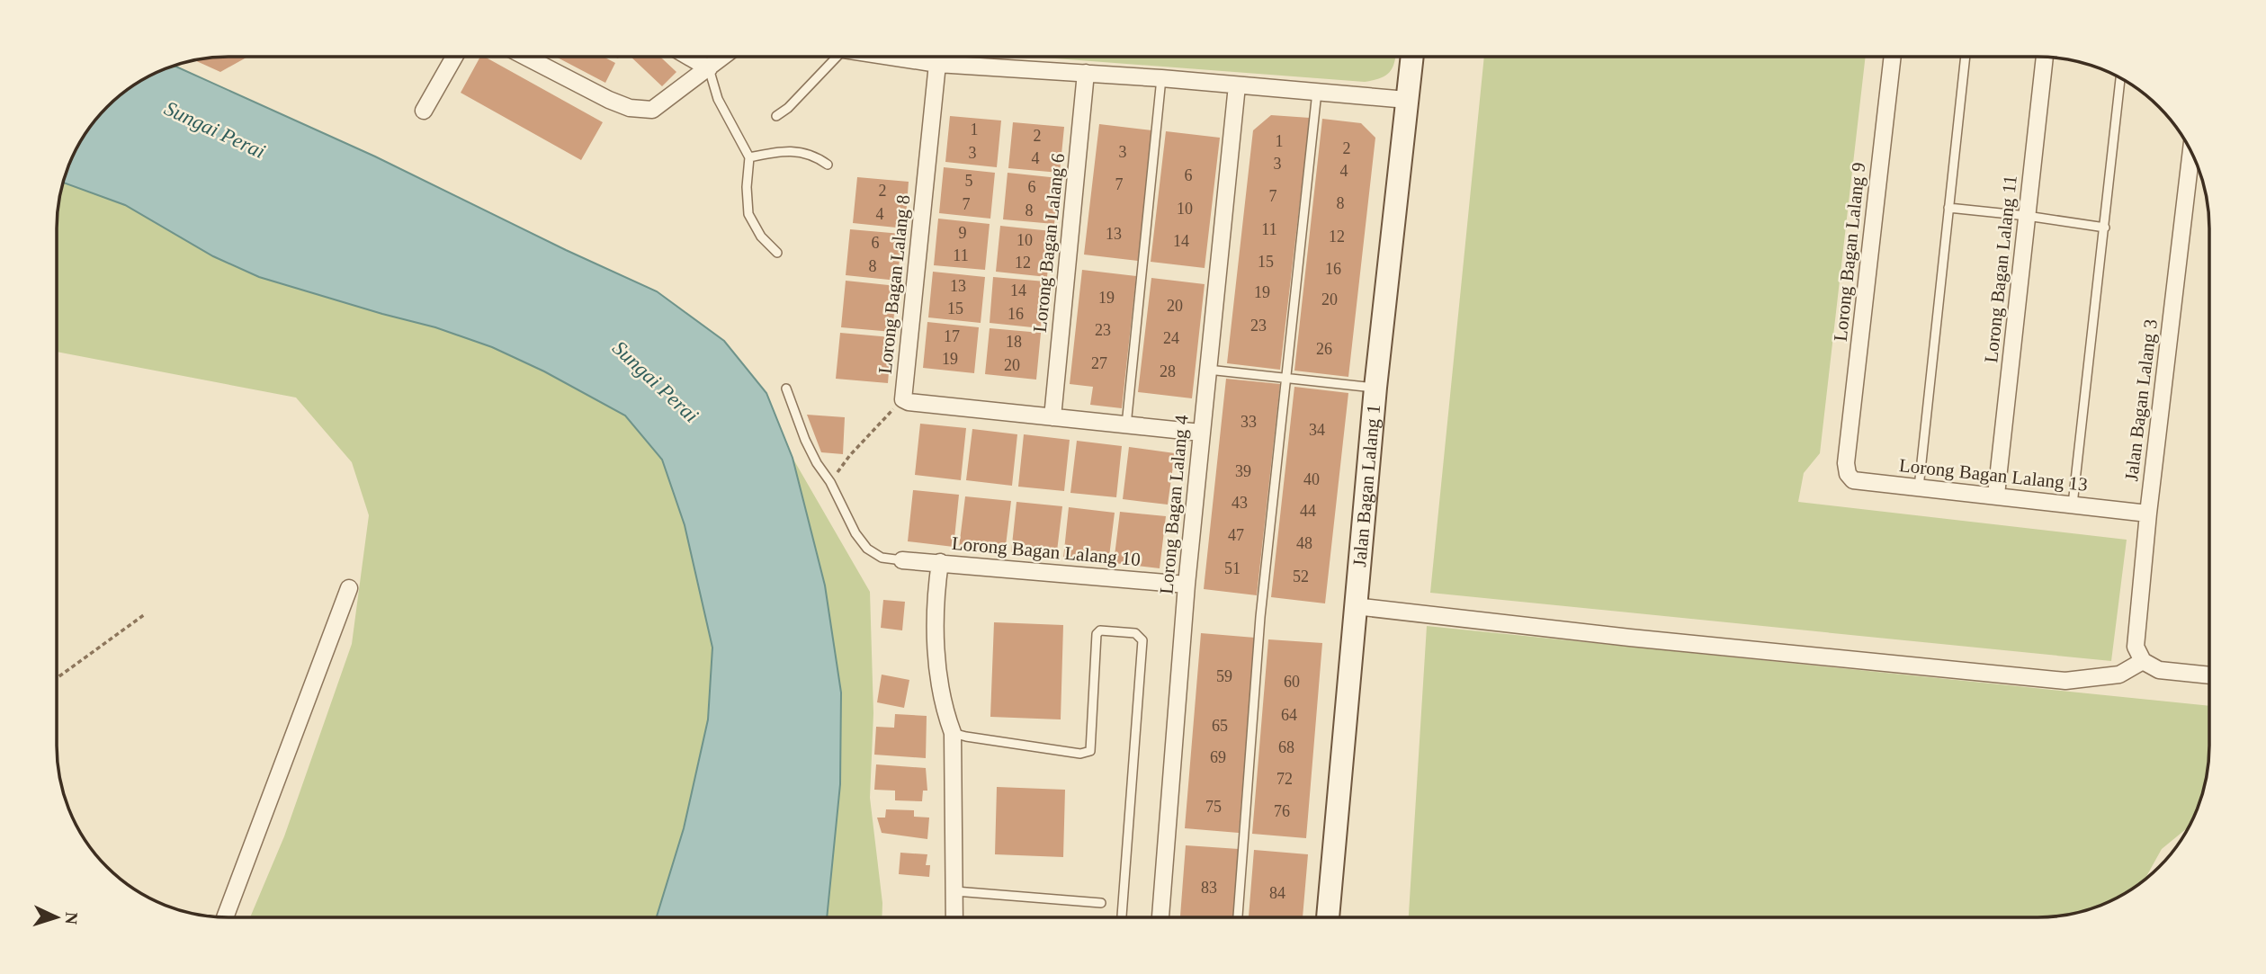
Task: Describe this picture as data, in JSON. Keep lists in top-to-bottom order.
{
  "streets": {
    "main road": ["Jalan Bagan Lalang 1"],
    "street": [
      "Lorong Bagan Lalang 6",
      "Lorong Bagan Lalang 9",
      "Lorong Bagan Lalang 11",
      "Lorong Bagan Lalang 8",
      "Jalan Bagan Lalang 3",
      "Lorong Bagan Lalang 13",
      "Lorong Bagan Lalang 4",
      "Lorong Bagan Lalang 10"
    ]
  },
  "crossings": [
    ["Lorong Bagan Lalang 6", "Lorong Bagan Lalang 8"],
    ["Lorong Bagan Lalang 9", "Lorong Bagan Lalang 13"],
    ["Lorong Bagan Lalang 11", "Lorong Bagan Lalang 13"],
    ["Lorong Bagan Lalang 8", "Lorong Bagan Lalang 4"],
    ["Jalan Bagan Lalang 3", "Lorong Bagan Lalang 13"],
    ["Lorong Bagan Lalang 4", "Lorong Bagan Lalang 10"]
  ],
  "water": ["Sungai Perai"],
  "house_numbers": [
    "1",
    "2",
    "1",
    "2",
    "3",
    "3",
    "4",
    "3",
    "4",
    "6",
    "5",
    "7",
    "6",
    "2",
    "7",
    "8",
    "7",
    "10",
    "8",
    "4",
    "11",
    "9",
    "13",
    "12",
    "10",
    "14",
    "6",
    "11",
    "15",
    "12",
    "8",
    "16",
    "13",
    "14",
    "19",
    "19",
    "20",
    "20",
    "15",
    "16",
    "23",
    "23",
    "17",
    "24",
    "18",
    "26",
    "19",
    "27",
    "20",
    "28",
    "33",
    "34",
    "39",
    "40",
    "43",
    "44",
    "47",
    "48",
    "51",
    "52",
    "59",
    "60",
    "64",
    "65",
    "68",
    "69",
    "72",
    "75",
    "76",
    "83",
    "84"
  ],
  "north": "right"
}
